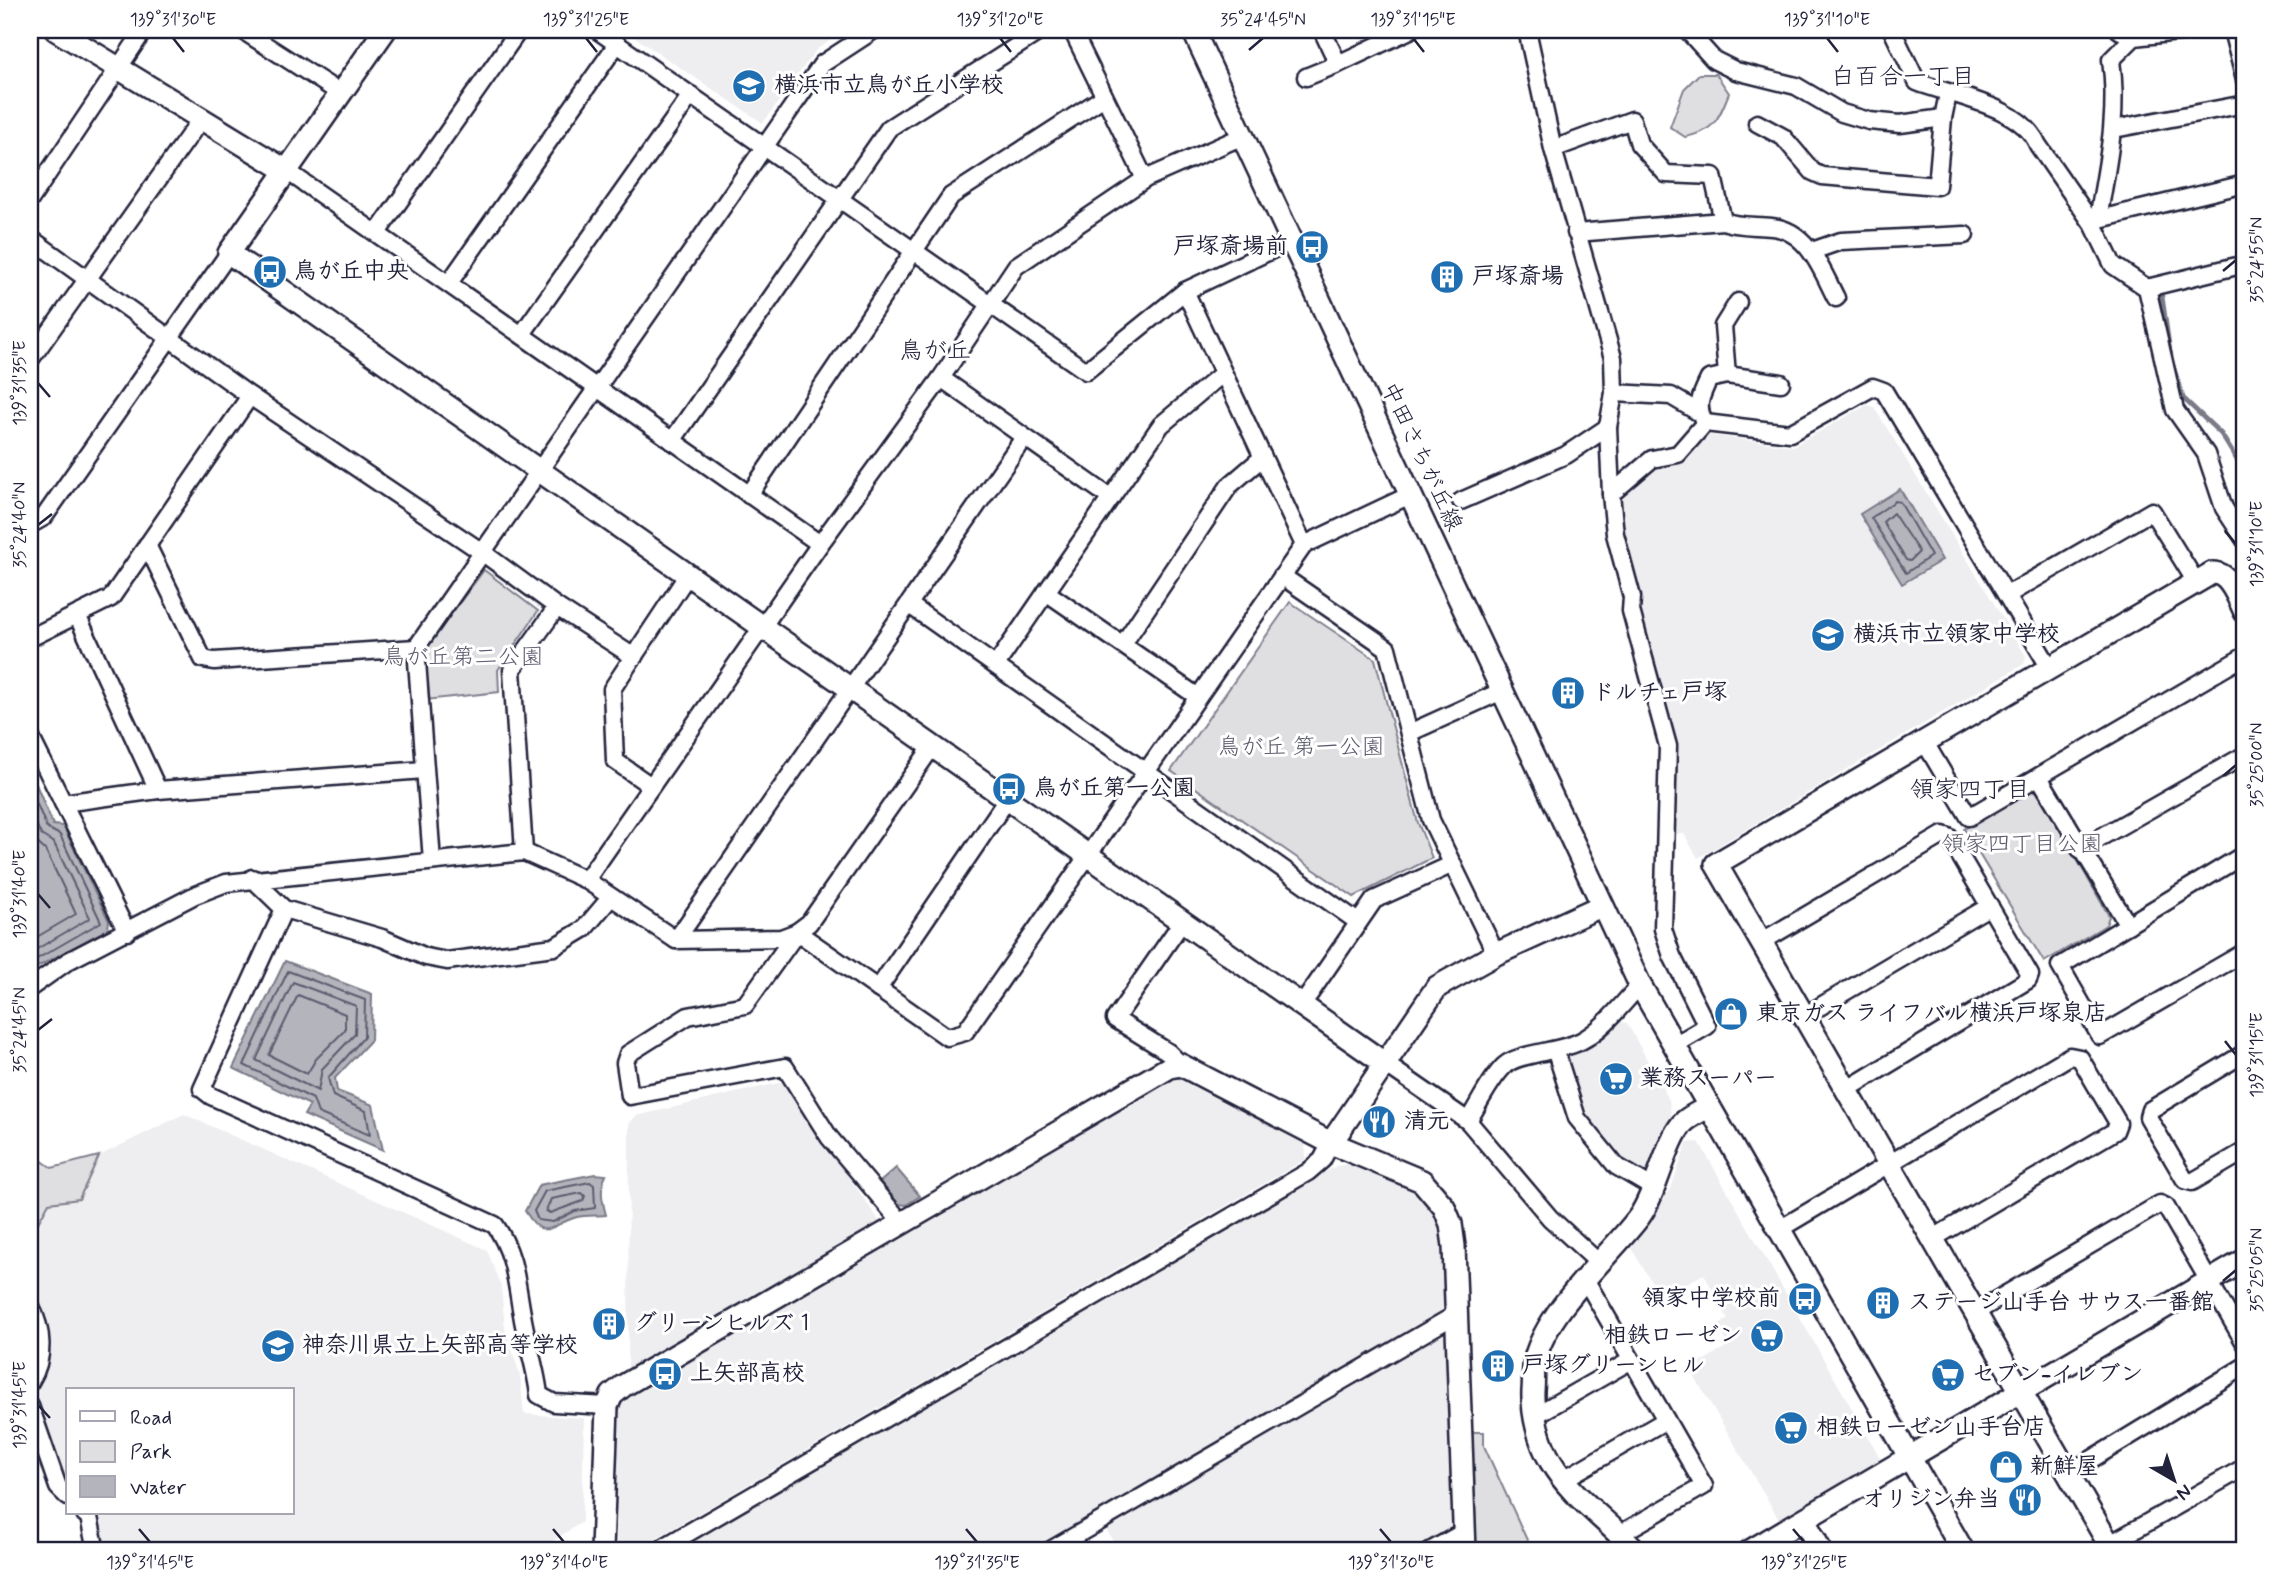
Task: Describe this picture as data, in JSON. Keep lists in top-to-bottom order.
{
  "streets": {
    "street": ["中田さちが丘線"]
  },
  "districts": ["白百合一丁目", "鳥が丘", "領家四丁目"],
  "parks": ["鳥が丘第二公園", "鳥が丘 第一公園", "領家四丁目公園"],
  "places": {
    "school or university": ["横浜市立鳥が丘小学校", "横浜市立領家中学校", "神奈川県立上矢部高等学校"],
    "bus stop": [
      "戸塚斎場前",
      "鳥が丘中央",
      "鳥が丘第一公園",
      "領家中学校前",
      "上矢部高校"
    ],
    "building": [
      "戸塚斎場",
      "ドルチェ戸塚",
      "ステージ山手台 サウス一番館",
      "グリーンヒルズ１",
      "戸塚グリーンヒル"
    ],
    "shop": ["東京ガス ライフバル横浜戸塚泉店", "新鮮屋"],
    "supermarket": [
      "業務スーパー",
      "相鉄ローゼン",
      "セブン-イレブン",
      "相鉄ローゼン山手台店"
    ],
    "restaurant": ["清元", "オリジン弁当"]
  },
  "legend": ["Road", "Park", "Water"],
  "north": "bottom right",
  "coordinates": [
    "139°31'30\"E",
    "139°31'25\"E",
    "139°31'20\"E",
    "35°24'45\"N",
    "139°31'15\"E",
    "139°31'10\"E",
    "35°24'55\"N",
    "139°31'35\"E",
    "35°24'40\"N",
    "35°25'00\"N",
    "139°31'40\"E",
    "35°25'05\"N",
    "139°31'45\"E"
  ]
}
